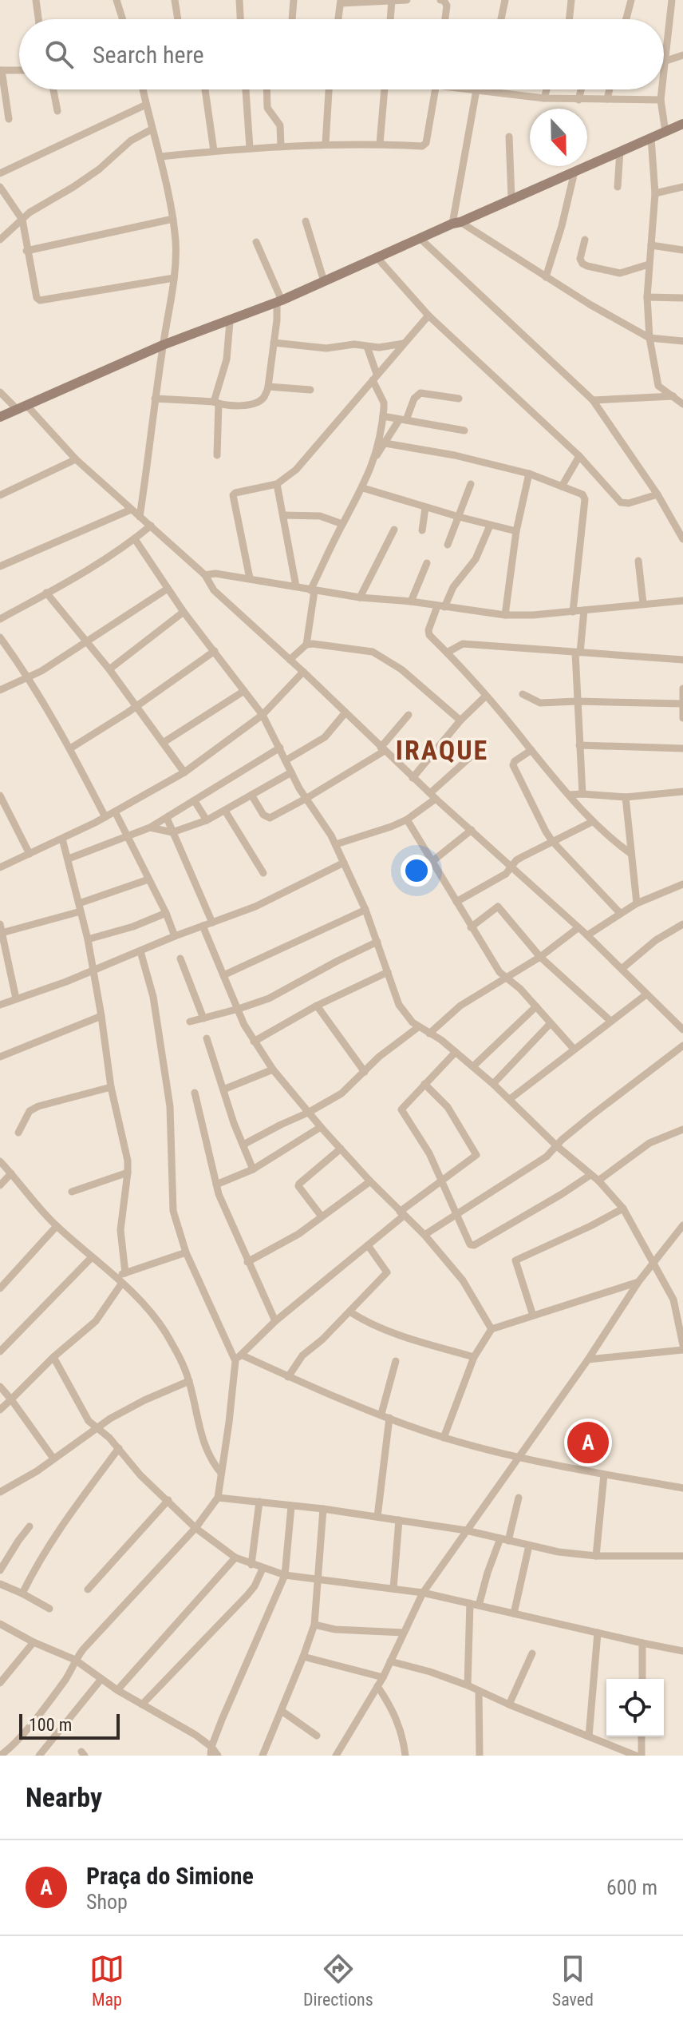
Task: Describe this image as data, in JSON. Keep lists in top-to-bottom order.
{
  "districts": ["IRAQUE"],
  "scale_bar": "100 m",
  "north": "bottom",
  "page": {
    "search": "Search here",
    "pins": "A",
    "scale": "100 m",
    "heading": "Nearby",
    "list": [
      {
        "mark": "A",
        "name": "Praça do Simione",
        "note": "Shop",
        "value": "600 m"
      }
    ],
    "nav": ["Map", "Directions", "Saved"]
  }
}
